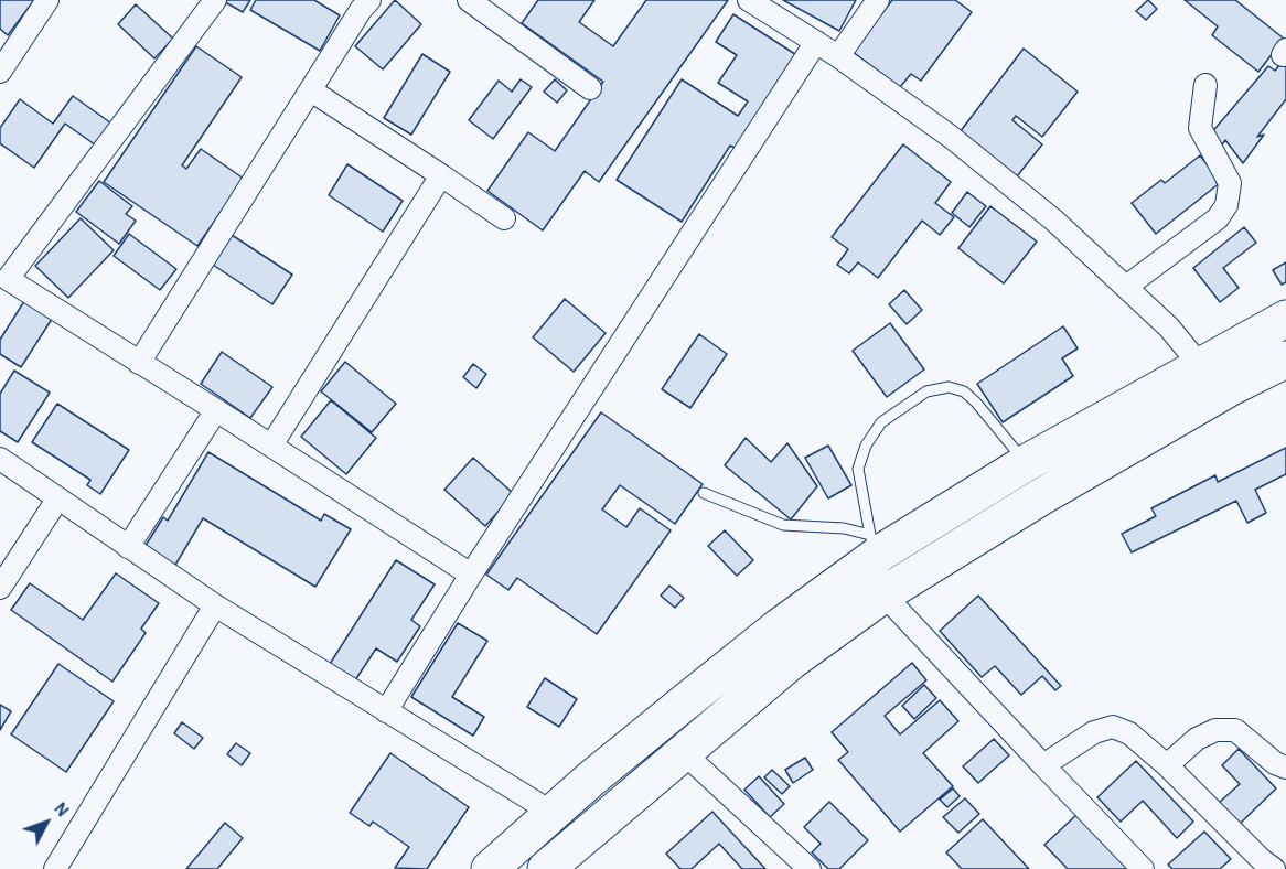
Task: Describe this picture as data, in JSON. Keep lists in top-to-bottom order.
{
  "north": "top right"
}
